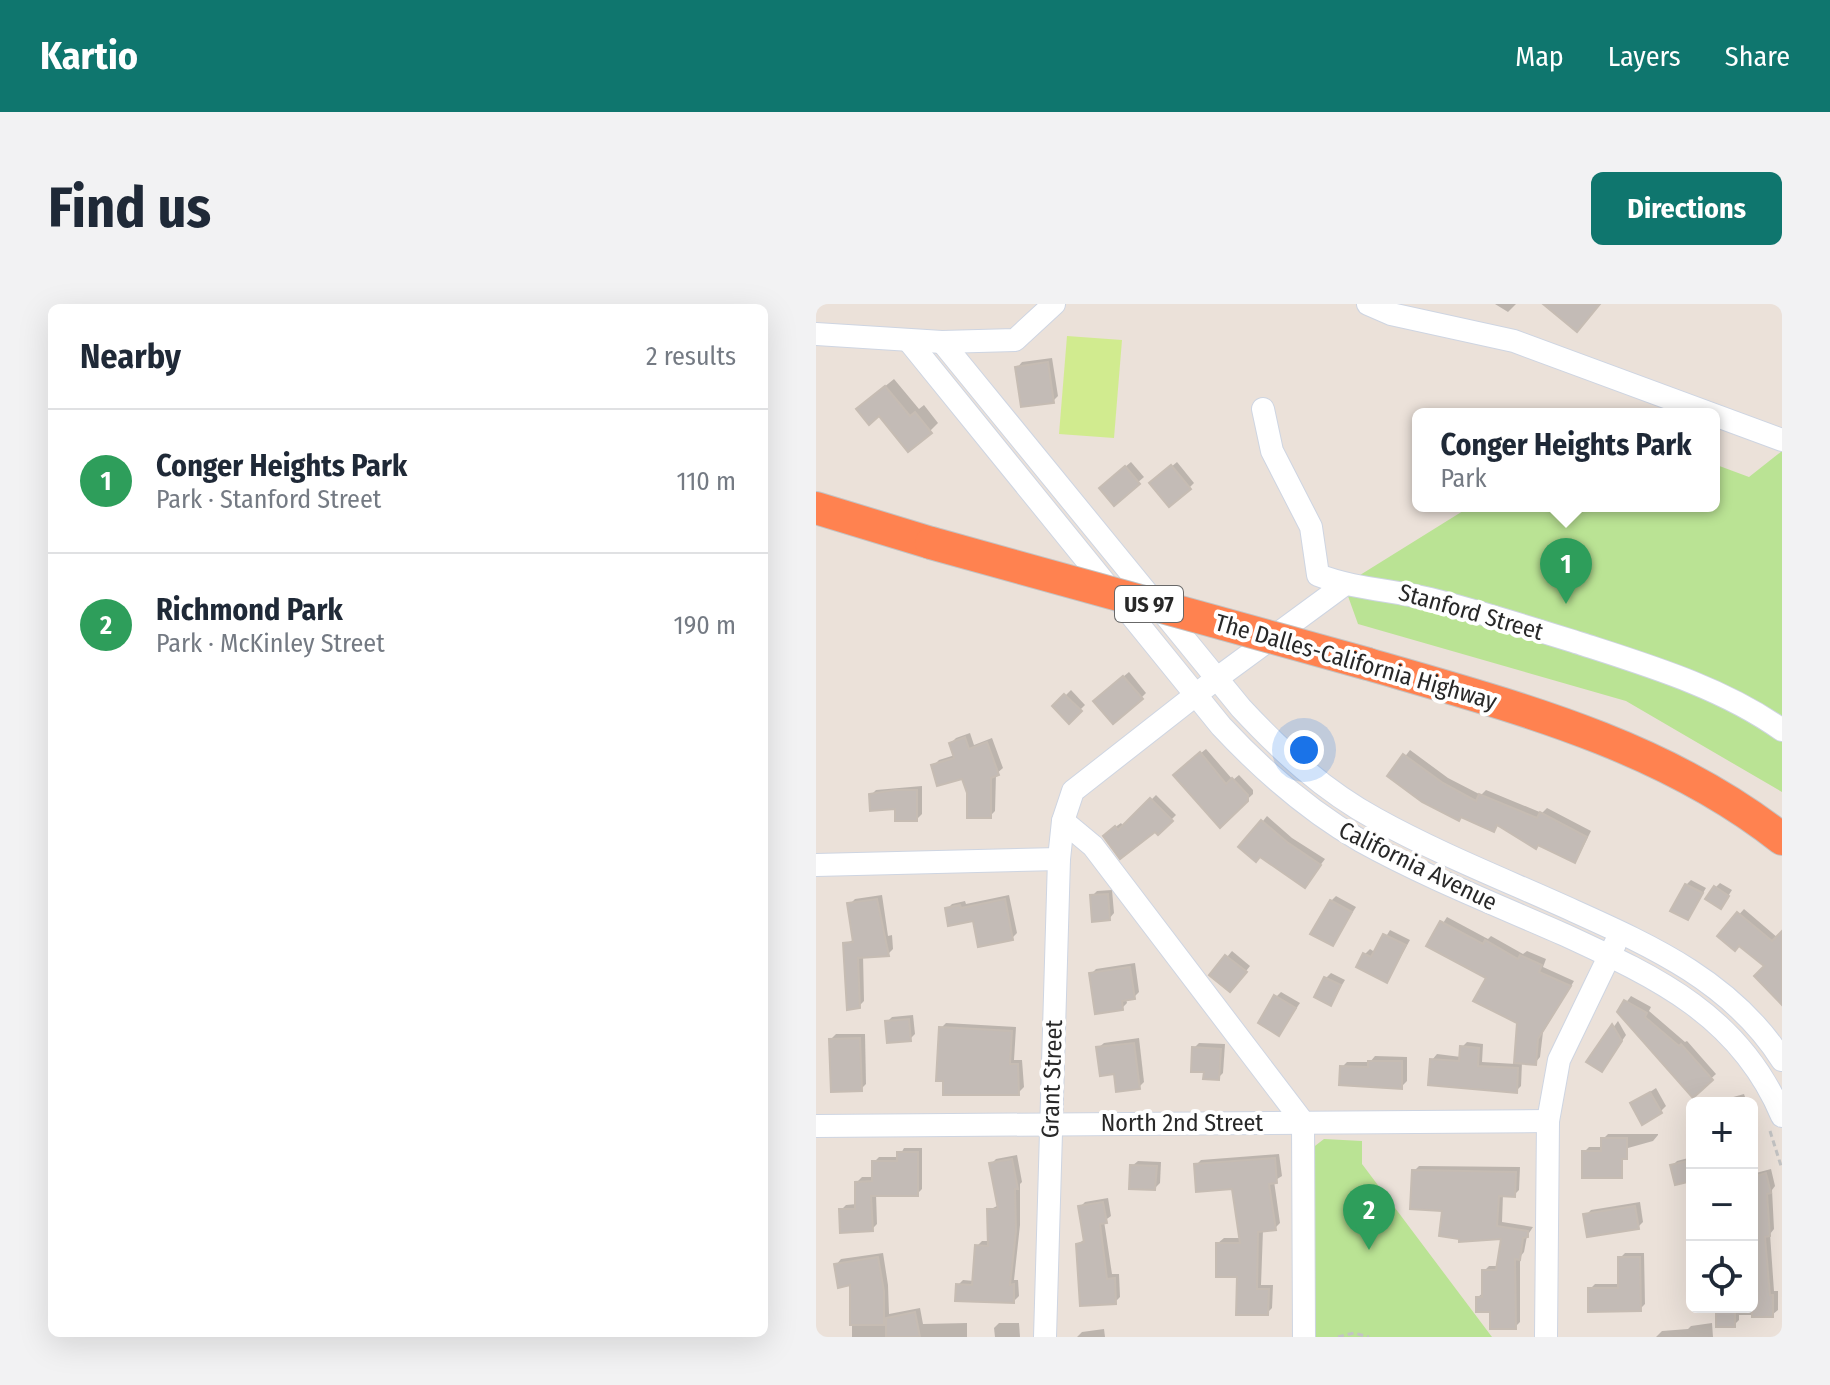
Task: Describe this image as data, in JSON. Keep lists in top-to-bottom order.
{
  "streets": {
    "highway": ["US 97", "The Dalles-California Highway"],
    "street": [
      "Stanford Street",
      "California Avenue",
      "Grant Street",
      "North 2nd Street"
    ]
  },
  "crossings": [
    ["Stanford Street", "Grant Street"],
    ["California Avenue", "Grant Street"],
    ["Grant Street", "North 2nd Street"]
  ],
  "page": {
    "header": "Kartio",
    "nav": ["Map", "Layers", "Share"],
    "buttons": "Directions",
    "title": "Find us",
    "heading": ["Nearby", "2 results"],
    "list": [
      {
        "mark": "1",
        "name": "Conger Heights Park",
        "note": "Park · Stanford Street",
        "value": "110 m"
      },
      {
        "mark": "2",
        "name": "Richmond Park",
        "note": "Park · McKinley Street",
        "value": "190 m"
      }
    ],
    "popup": ["Conger Heights Park", "Park"],
    "pins": ["1", "2"],
    "map_buttons": ["+", "−"]
  }
}
